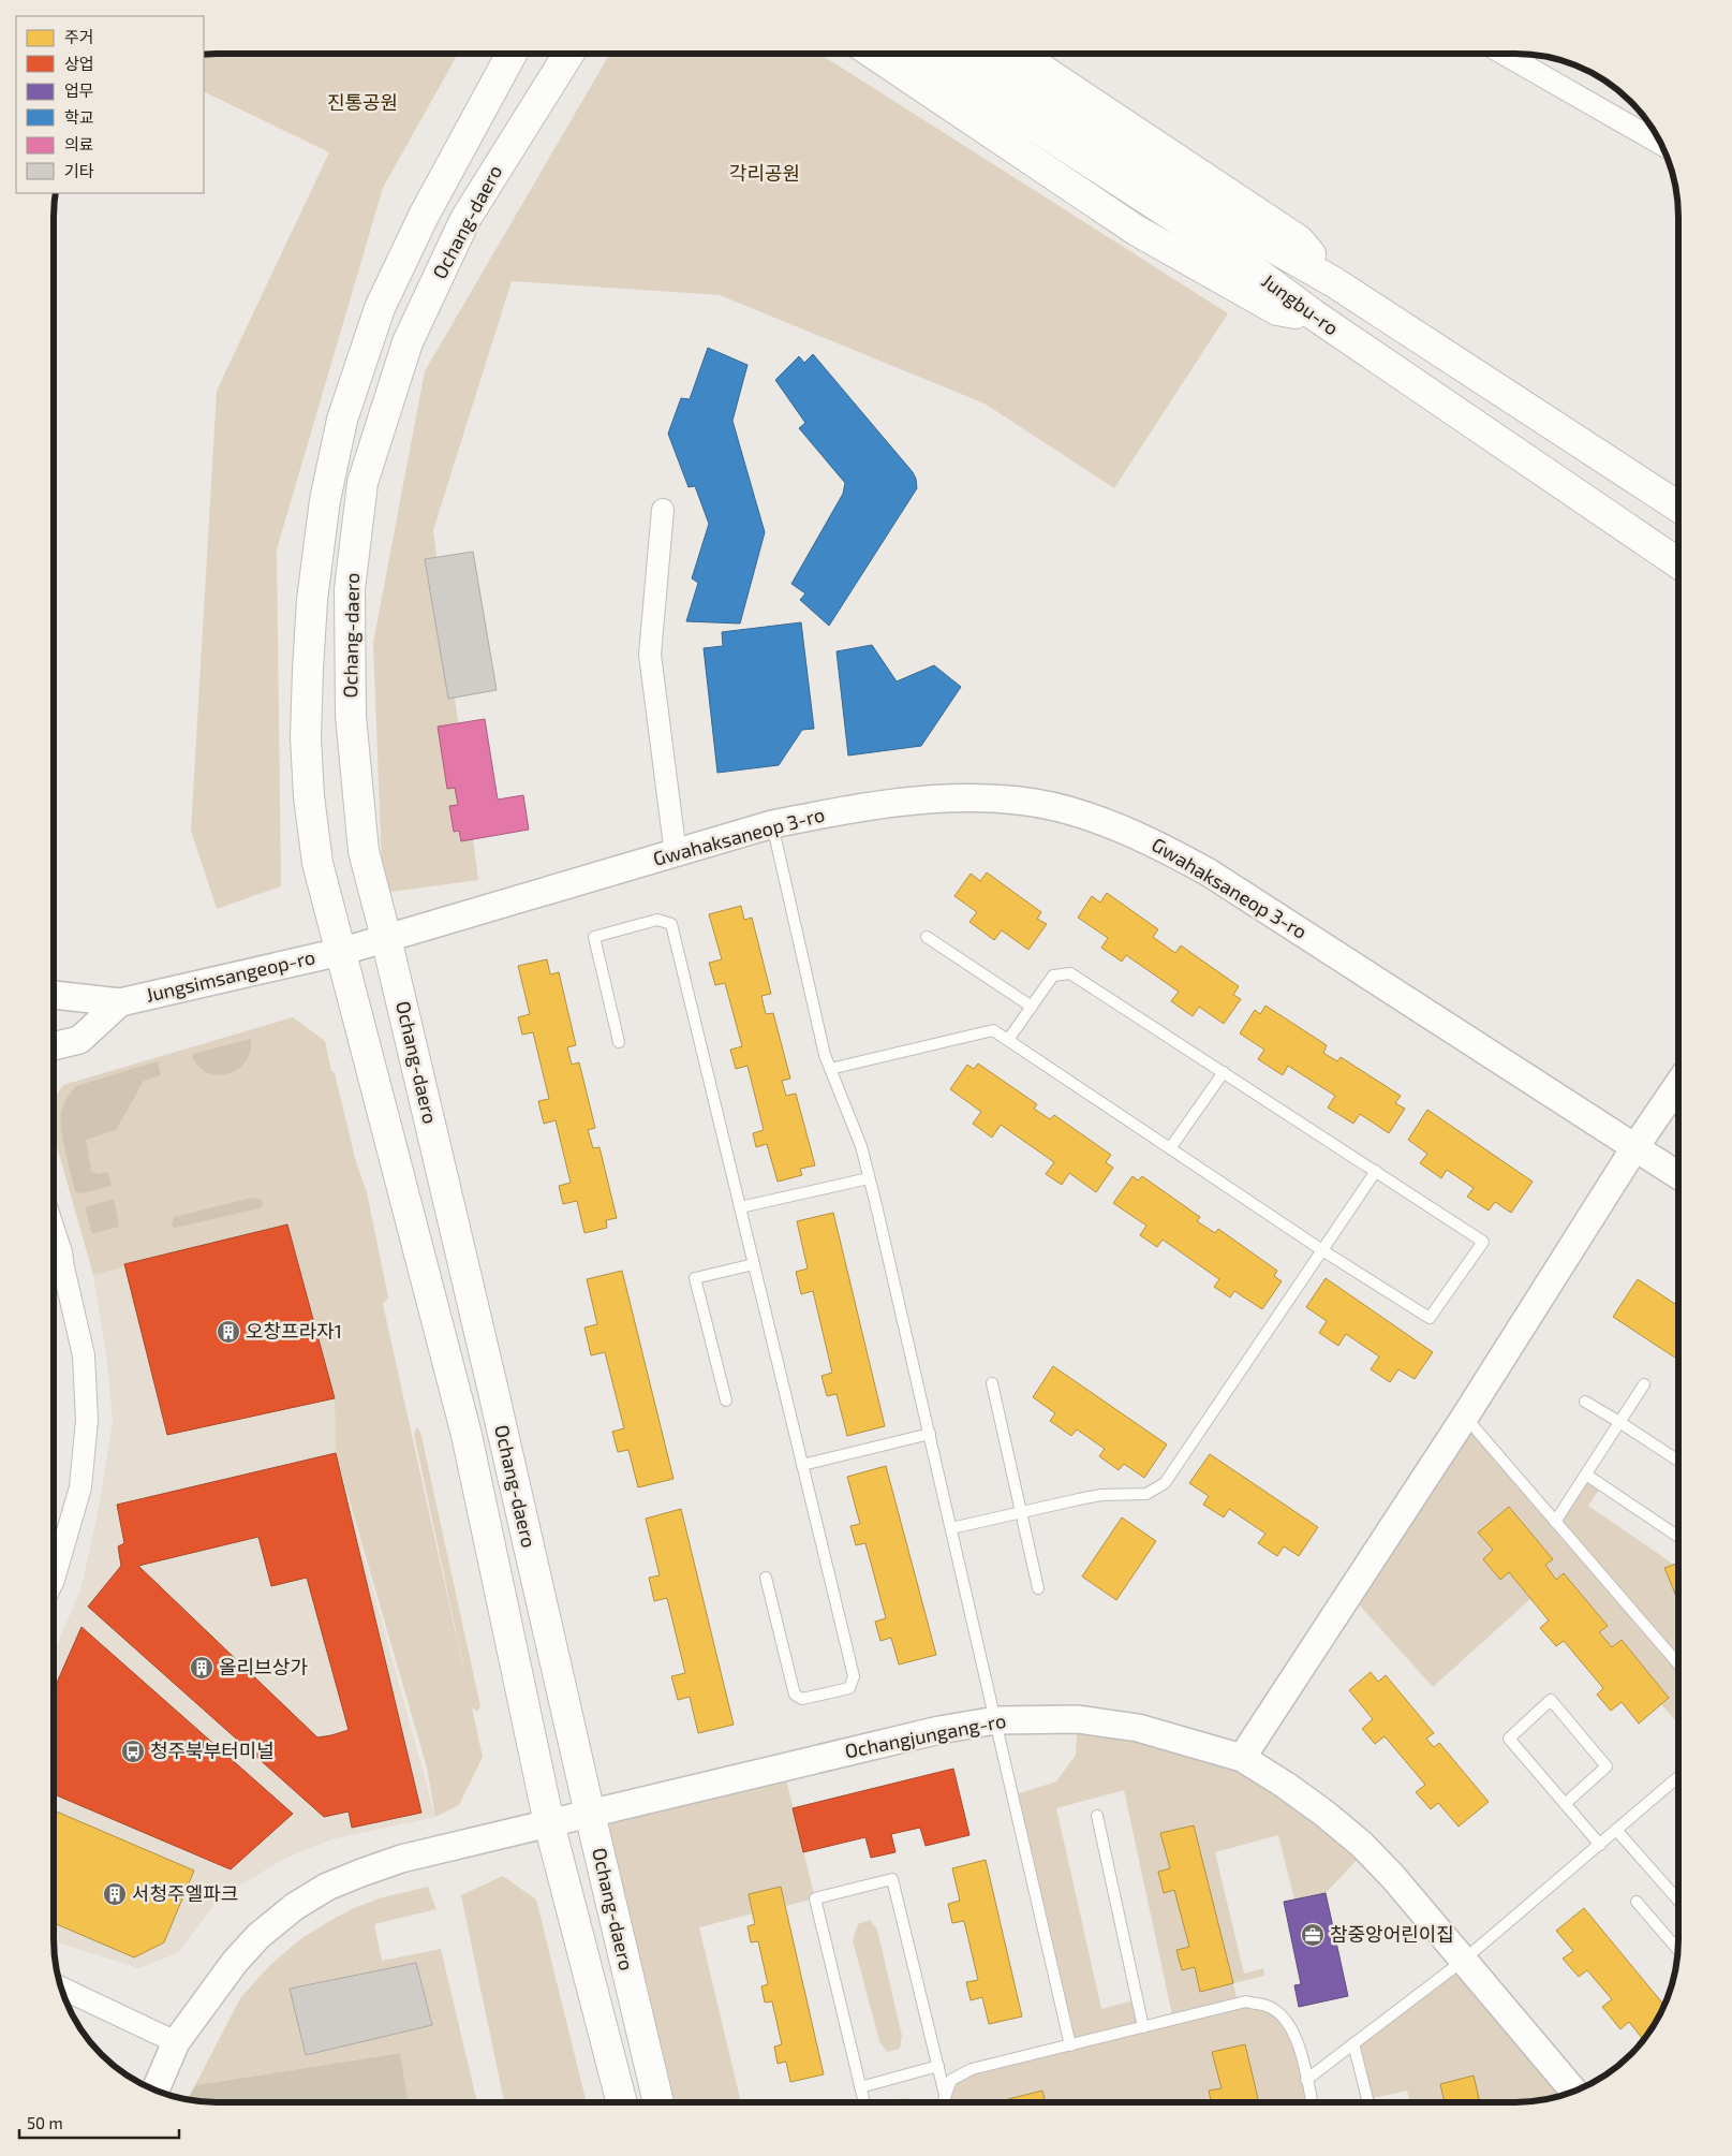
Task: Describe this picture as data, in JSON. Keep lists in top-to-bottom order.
{
  "streets": {
    "main road": ["Ochang-daero", "Jungbu-ro"],
    "street": ["Gwahaksaneop 3-ro", "Jungsimsangeop-ro", "Ochangjungang-ro"]
  },
  "crossings": [
    ["Ochang-daero", "Gwahaksaneop 3-ro"],
    ["Ochang-daero", "Jungsimsangeop-ro"],
    ["Ochang-daero", "Ochangjungang-ro"],
    ["Gwahaksaneop 3-ro", "Jungsimsangeop-ro"]
  ],
  "parks": ["진통공원", "각리공원"],
  "places": {
    "building": ["오창프라자1", "올리브상가", "서청주엘파크"],
    "bus stop": ["청주북부터미널"],
    "office": ["참중앙어린이집"]
  },
  "legend": [
    "주거",
    "상업",
    "업무",
    "학교",
    "의료",
    "기타"
  ],
  "scale_bar": "50 m"
}
